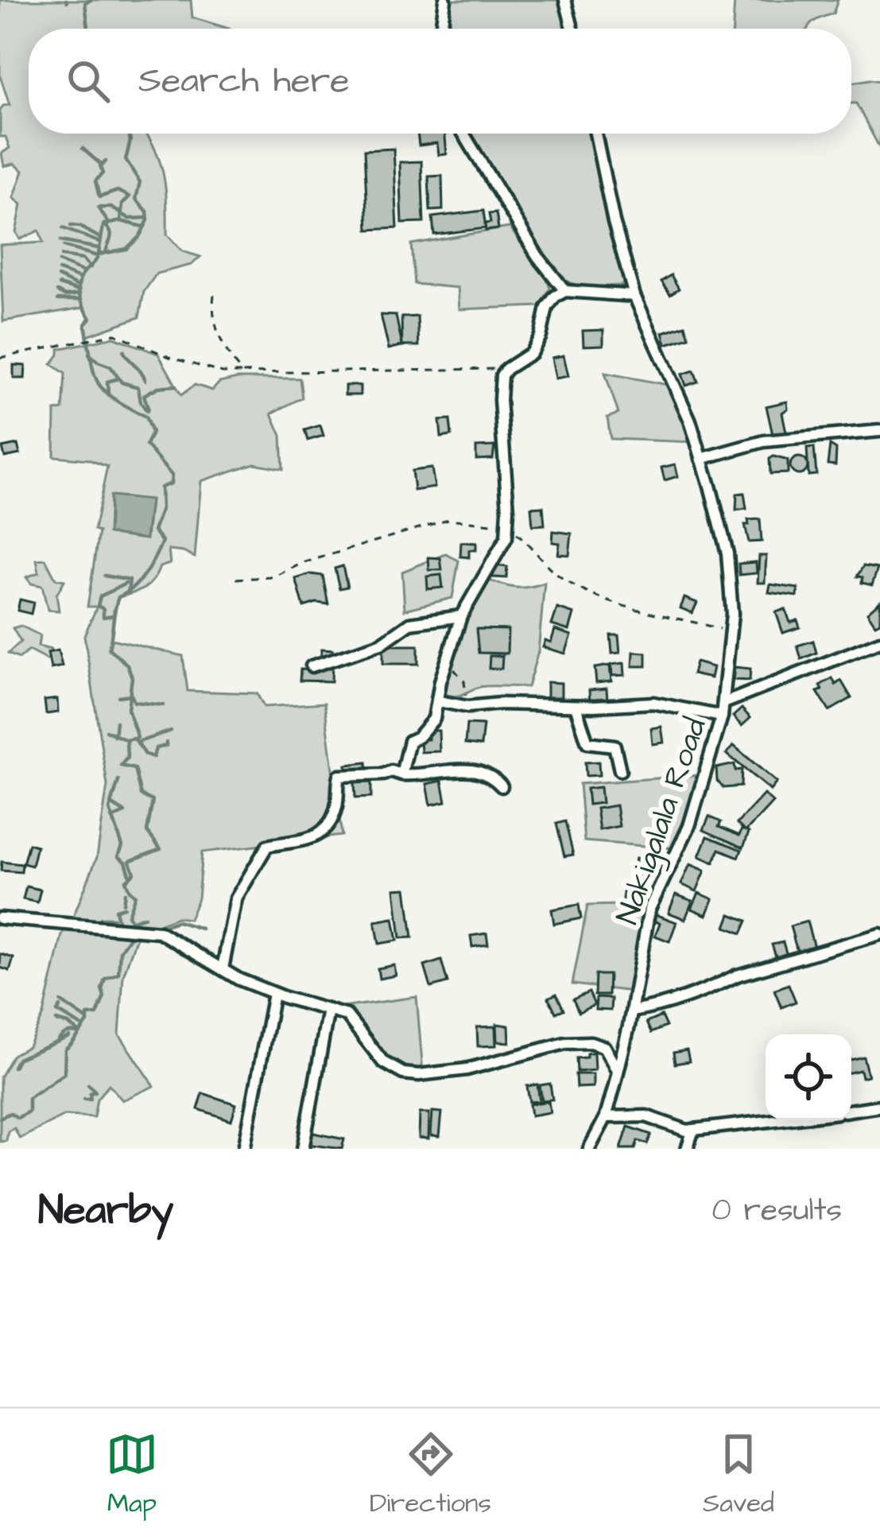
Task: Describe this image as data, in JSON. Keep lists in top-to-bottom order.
{
  "streets": {
    "street": ["Nakigalala Road"]
  },
  "page": {
    "search": "Search here",
    "heading": ["Nearby", "0 results"],
    "nav": ["Map", "Directions", "Saved"]
  }
}
